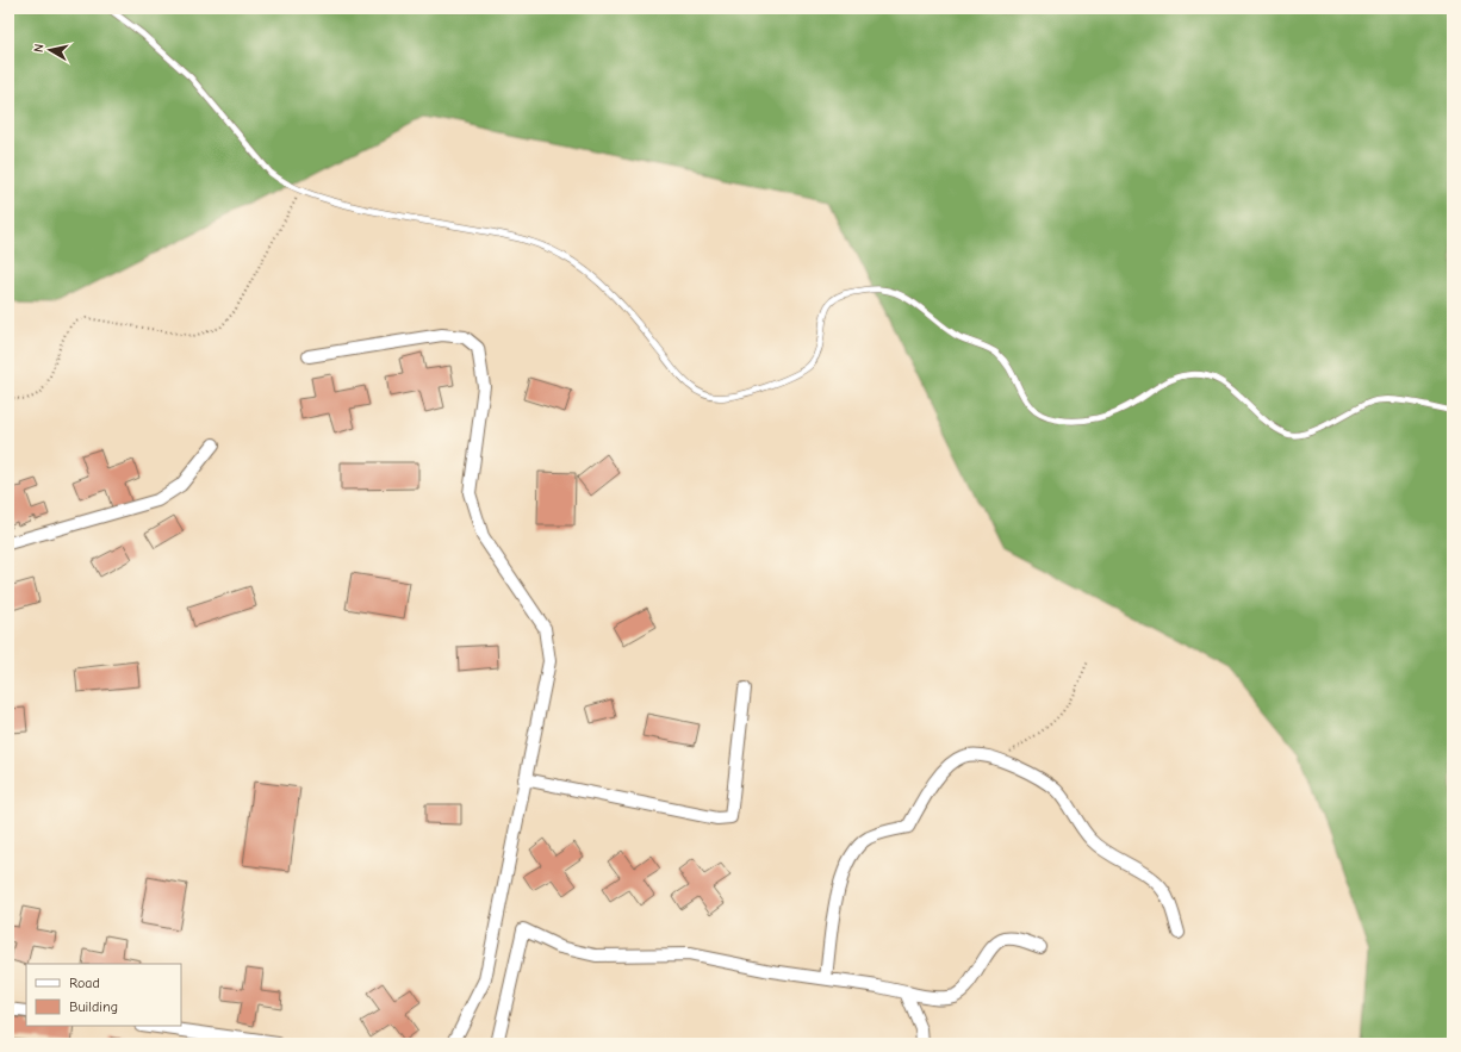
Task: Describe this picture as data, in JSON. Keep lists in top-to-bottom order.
{
  "legend": ["Road", "Building"],
  "north": "left"
}
